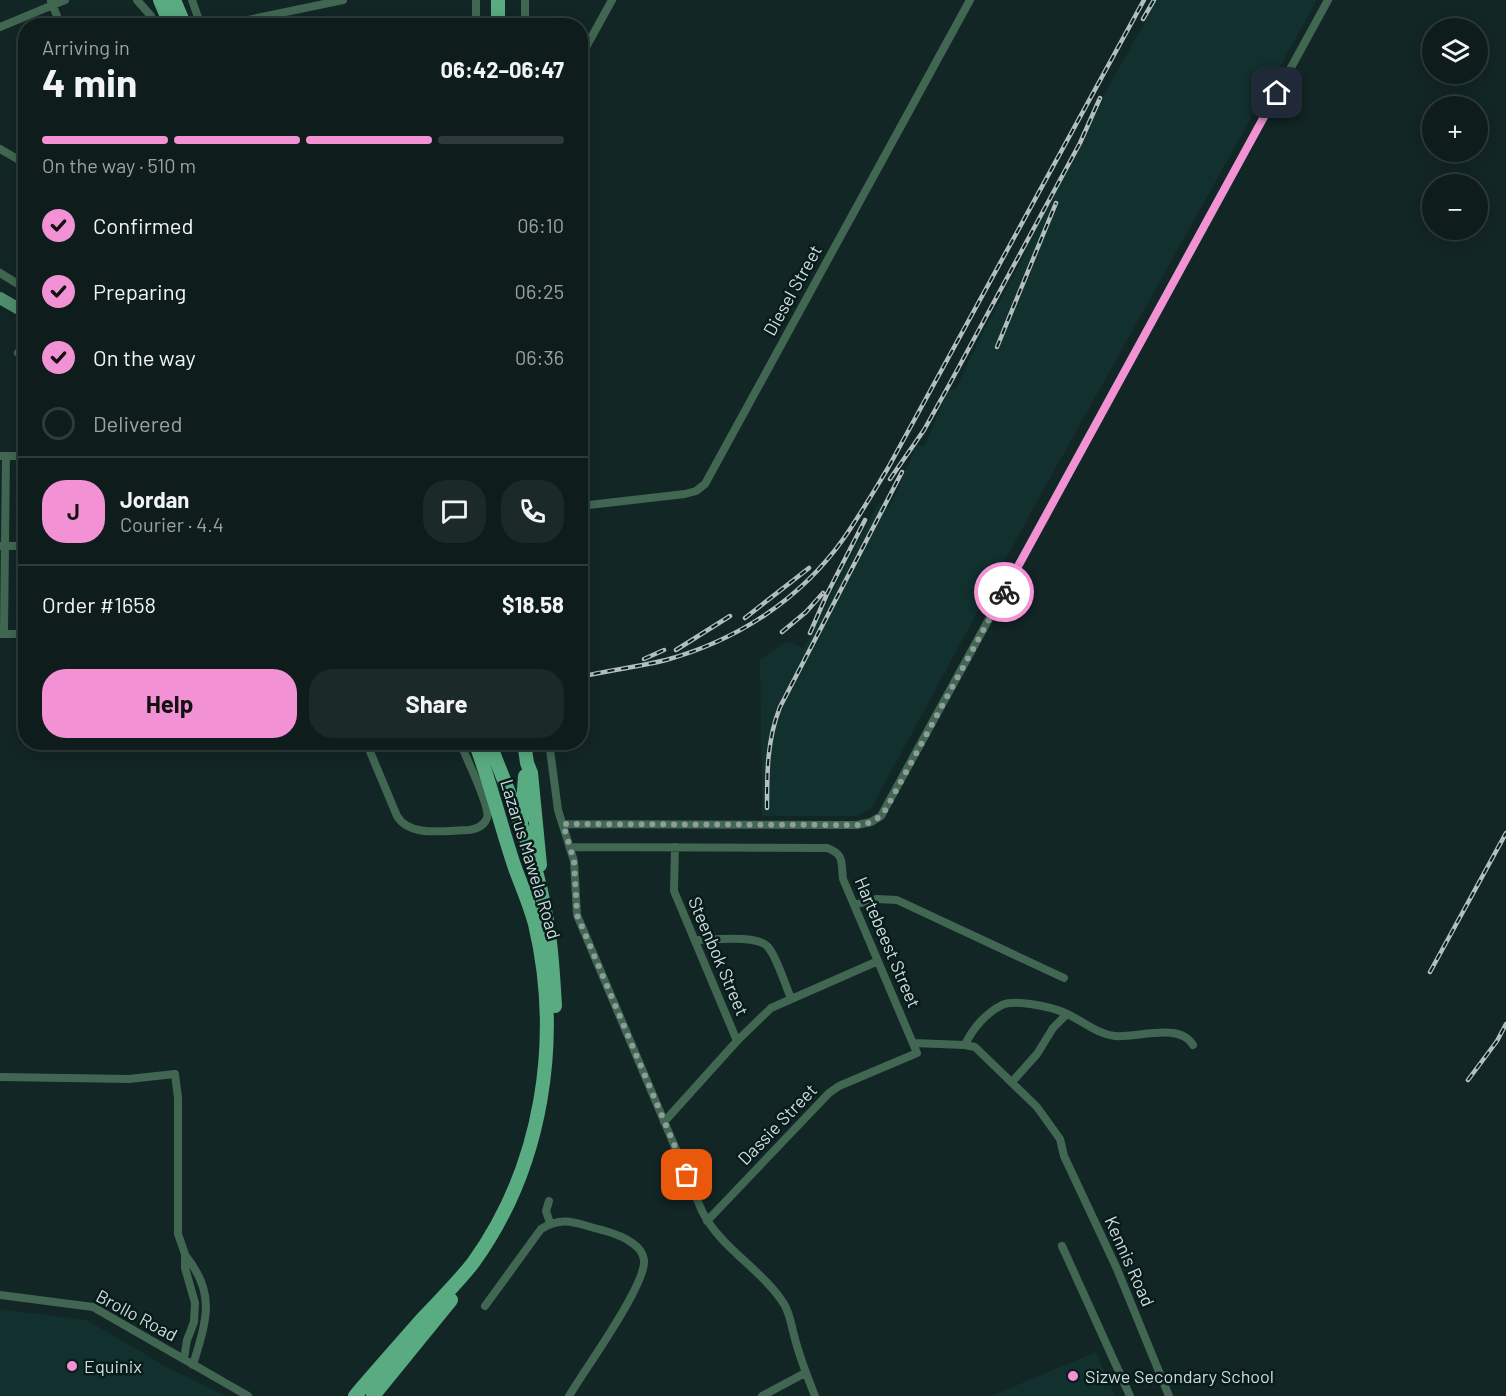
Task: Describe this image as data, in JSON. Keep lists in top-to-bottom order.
{
  "streets": {
    "main road": ["Lazarus Mawela Road"],
    "street": [
      "Diesel Street",
      "Hartebeest Street",
      "Steenbok Street",
      "Dassie Street",
      "Kennis Road",
      "Brollo Road"
    ]
  },
  "crossings": [
    ["Hartebeest Street", "Steenbok Street"],
    ["Hartebeest Street", "Dassie Street"]
  ],
  "places": ["Equinix", "Sizwe Secondary School"],
  "page": {
    "map_buttons": ["+", "−"],
    "heading": ["4 min", "Arriving in", "06:42–06:47"],
    "panel": [
      "Jordan",
      "Courier · 4.4",
      "Order #1658",
      "$18.58"
    ],
    "bar": "On the way · 510 m",
    "list": [
      ["Confirmed", "06:10"],
      ["Preparing", "06:25"],
      ["On the way", "06:36"],
      "Delivered"
    ],
    "round": "J",
    "buttons": ["Help", "Share"]
  }
}
